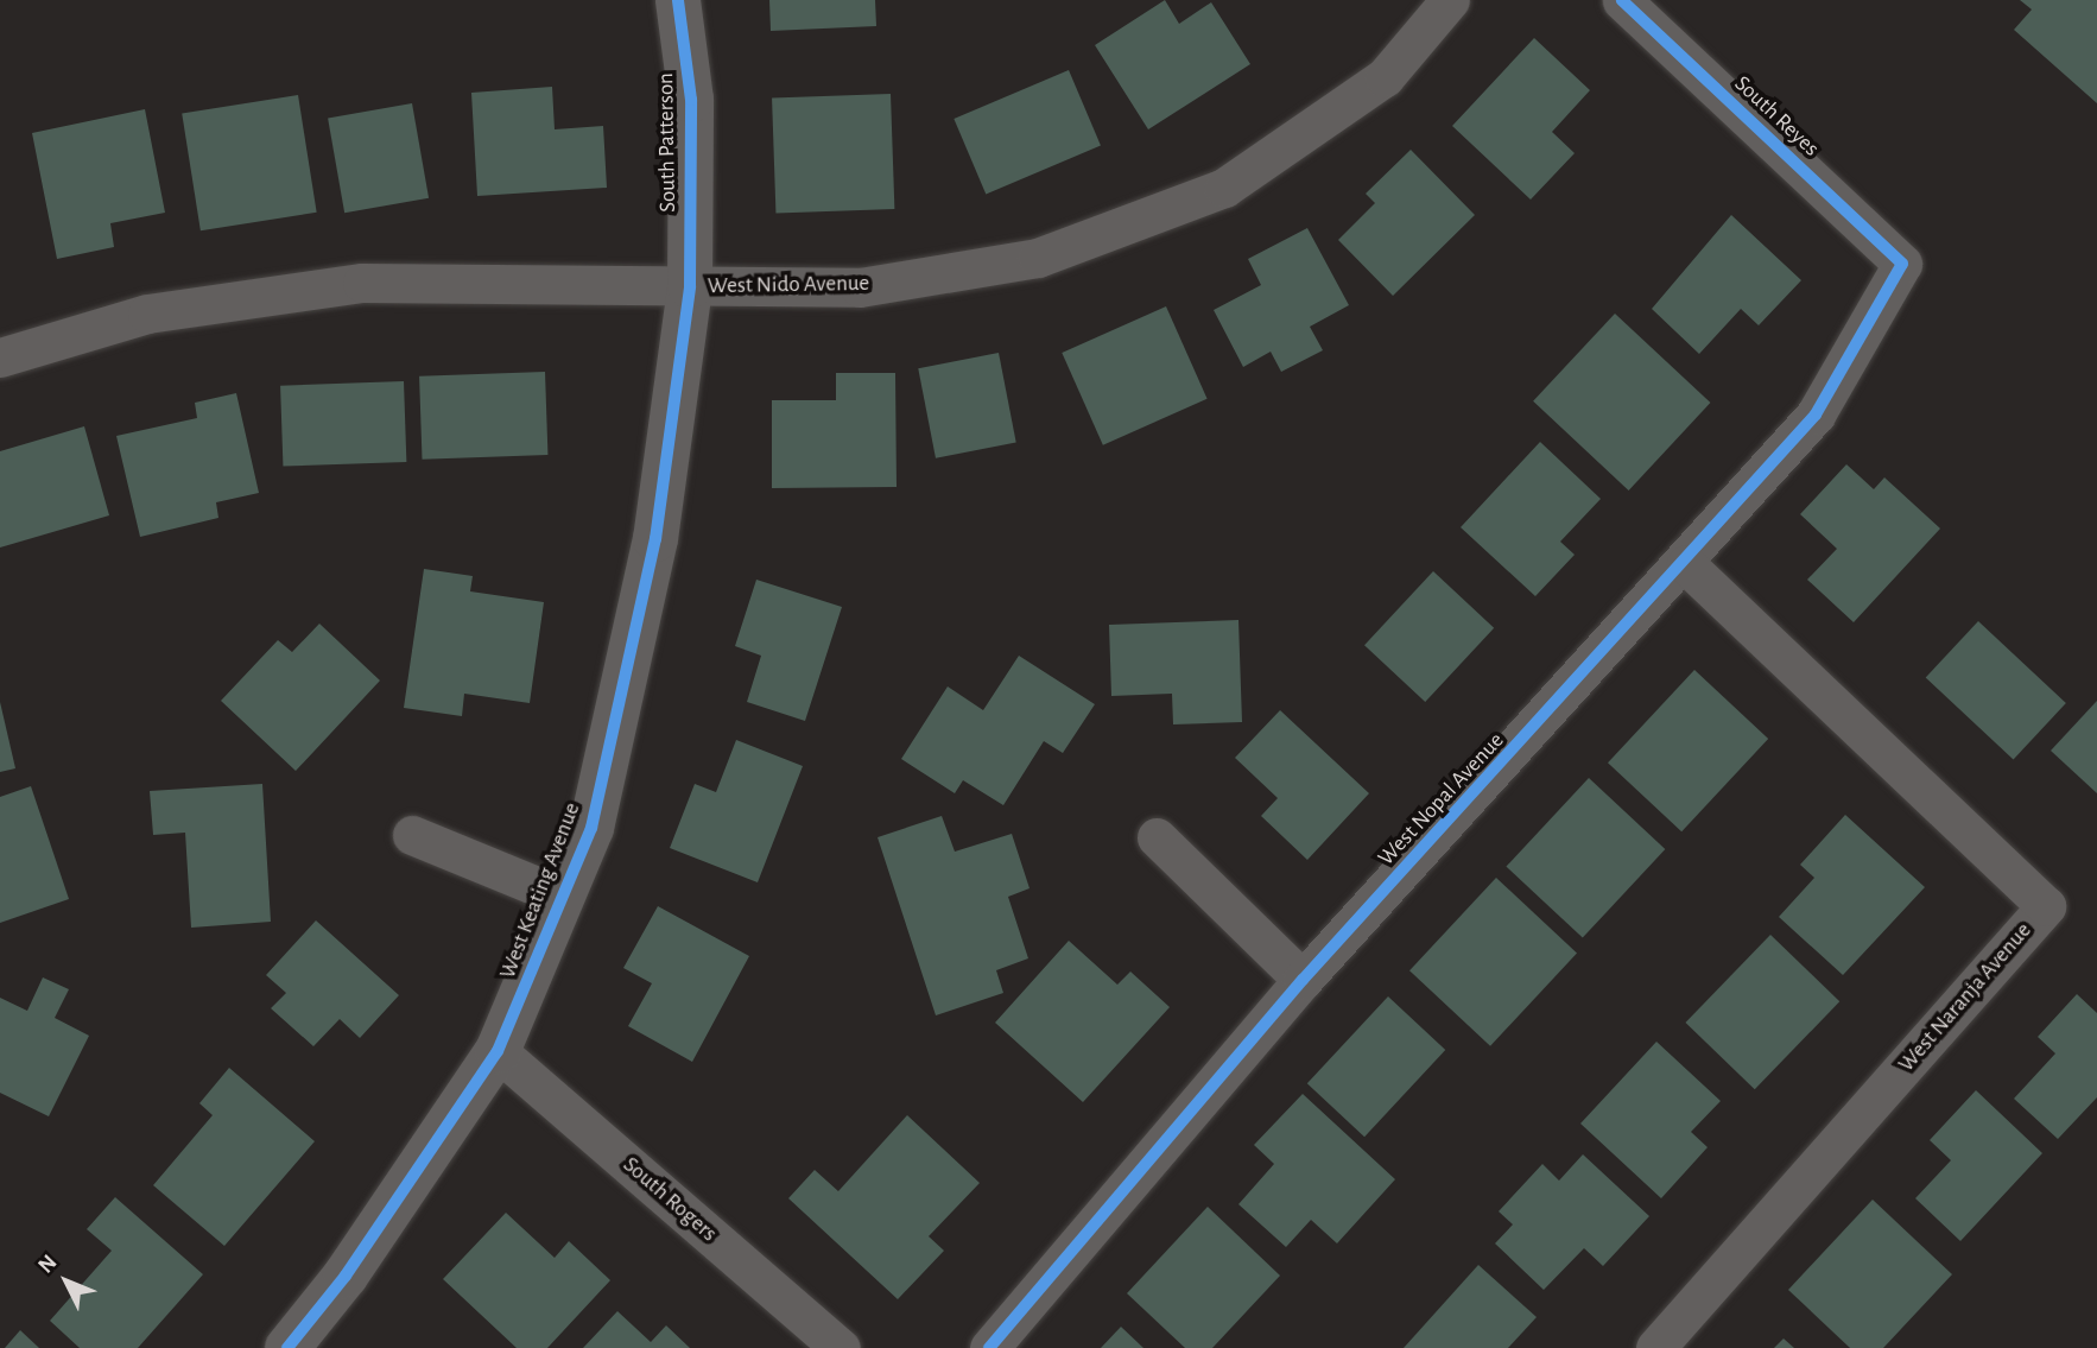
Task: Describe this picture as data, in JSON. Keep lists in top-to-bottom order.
{
  "streets": {
    "street": [
      "South Reyes",
      "South Patterson",
      "West Nido Avenue",
      "West Nopal Avenue",
      "West Keating Avenue",
      "West Naranja Avenue",
      "South Rogers"
    ]
  },
  "crossings": [
    ["South Reyes", "West Nopal Avenue"],
    ["South Patterson", "West Nido Avenue"],
    ["South Patterson", "West Keating Avenue"],
    ["West Nido Avenue", "West Keating Avenue"],
    ["West Nopal Avenue", "West Naranja Avenue"],
    ["West Keating Avenue", "South Rogers"]
  ],
  "north": "top left"
}
